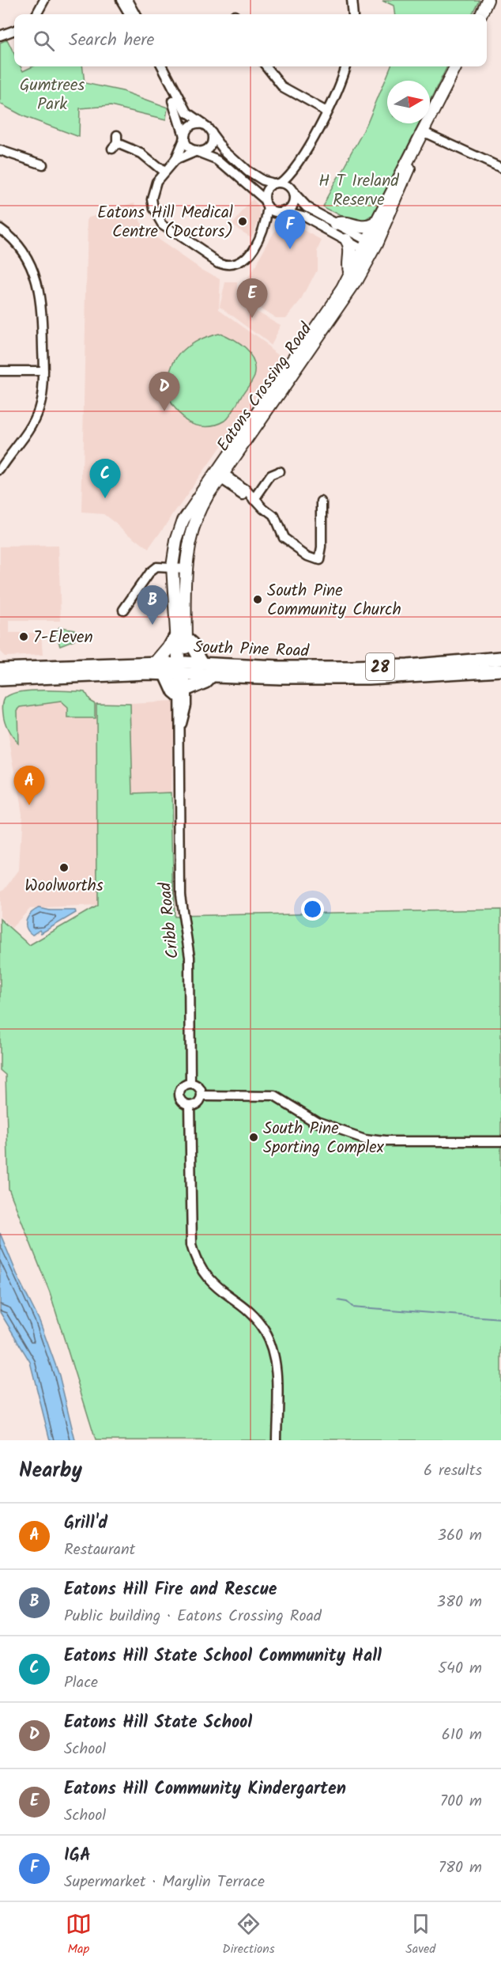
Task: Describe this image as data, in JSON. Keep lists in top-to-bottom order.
{
  "streets": {
    "highway": ["South Pine Road", "28"],
    "main road": ["Eatons Crossing Road"],
    "street": ["Cribb Road"]
  },
  "crossings": [
    ["Eatons Crossing Road", "South Pine Road"],
    ["Eatons Crossing Road", "Cribb Road"],
    ["South Pine Road", "Cribb Road"]
  ],
  "parks": ["Gumtrees Park", "H T Ireland Reserve"],
  "places": [
    "Eatons Hill Medical Centre (Doctors)",
    "South Pine Community Church",
    "7-Eleven",
    "Woolworths",
    "South Pine Sporting Complex"
  ],
  "north": "right",
  "page": {
    "search": "Search here",
    "pins": [
      "F",
      "E",
      "D",
      "C",
      "B",
      "A"
    ],
    "heading": ["Nearby", "6 results"],
    "list": [
      {
        "mark": "A",
        "name": "Grill'd",
        "note": "Restaurant",
        "value": "360 m"
      },
      {
        "mark": "B",
        "name": "Eatons Hill Fire and Rescue",
        "note": "Public building · Eatons Crossing Road",
        "value": "380 m"
      },
      {
        "mark": "C",
        "name": "Eatons Hill State School Community Hall",
        "note": "Place",
        "value": "540 m"
      },
      {
        "mark": "D",
        "name": "Eatons Hill State School",
        "note": "School",
        "value": "610 m"
      },
      {
        "mark": "E",
        "name": "Eatons Hill Community Kindergarten",
        "note": "School",
        "value": "700 m"
      },
      {
        "mark": "F",
        "name": "IGA",
        "note": "Supermarket · Marylin Terrace",
        "value": "780 m"
      }
    ],
    "nav": ["Map", "Directions", "Saved"]
  }
}
